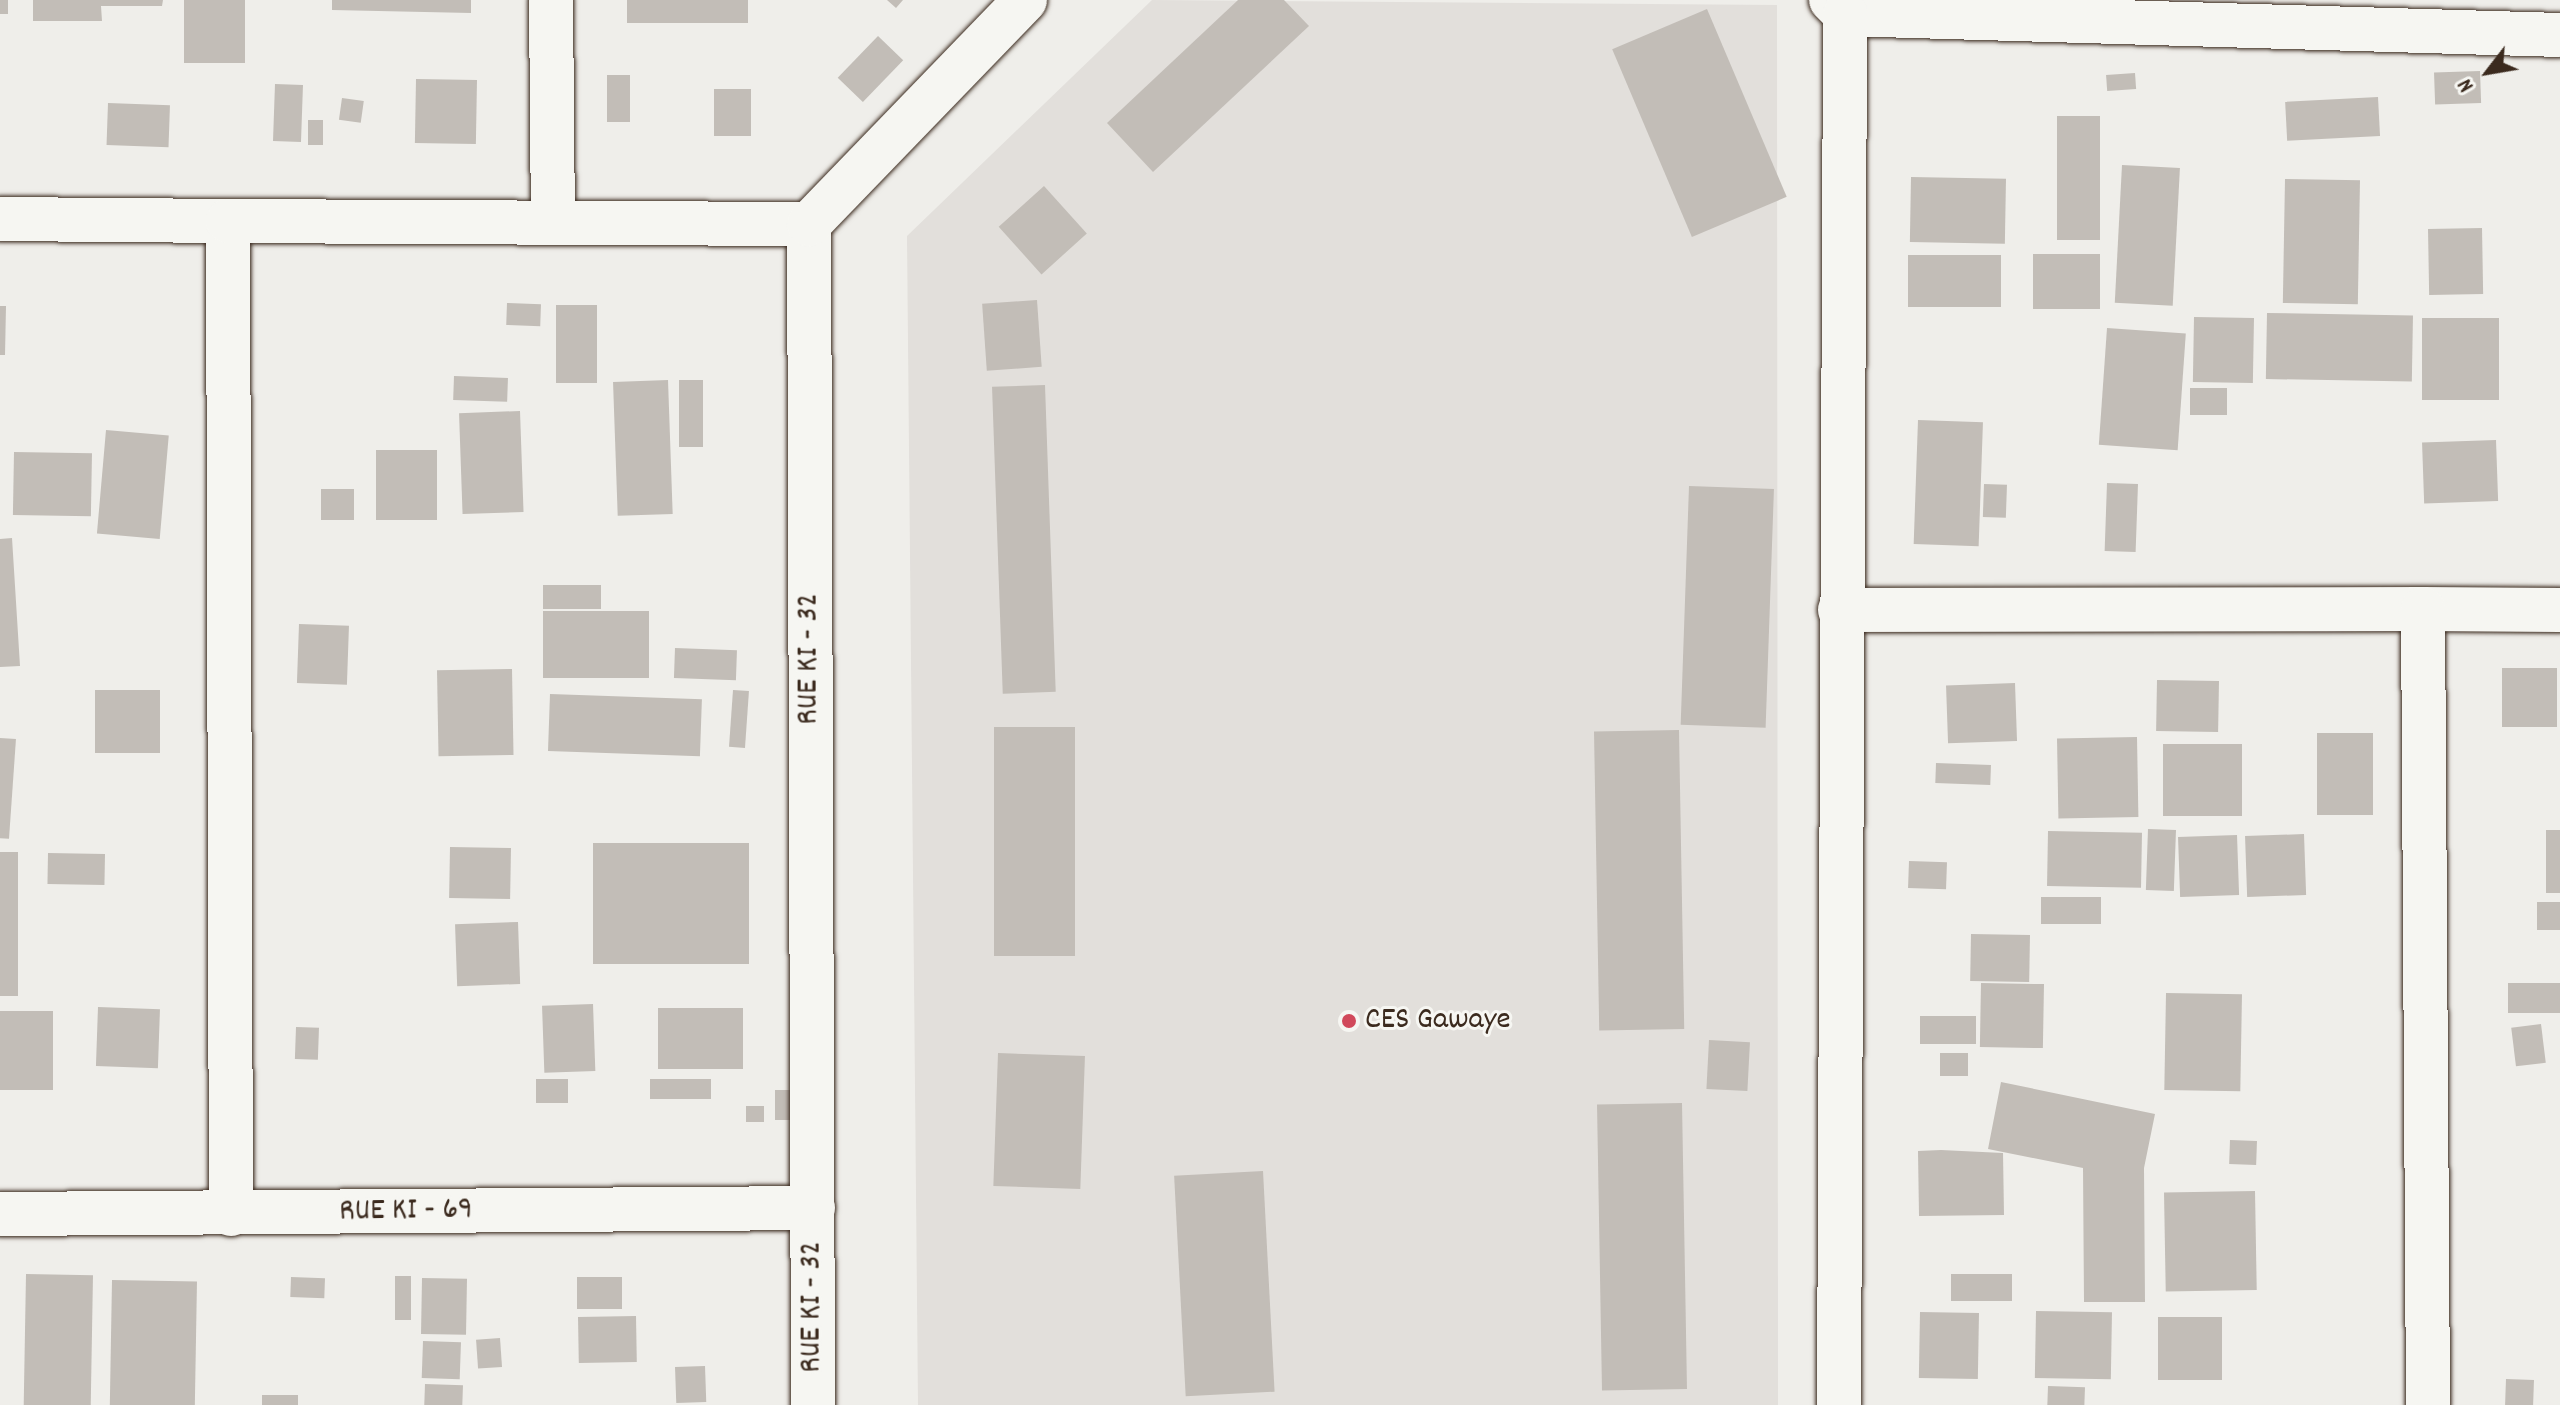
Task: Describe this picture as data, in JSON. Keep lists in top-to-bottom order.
{
  "streets": {
    "street": ["RUE KI - 32", "RUE KI - 69"]
  },
  "crossings": [
    ["RUE KI - 32", "RUE KI - 69"]
  ],
  "places": ["CES Gawaye"],
  "north": "bottom left"
}
